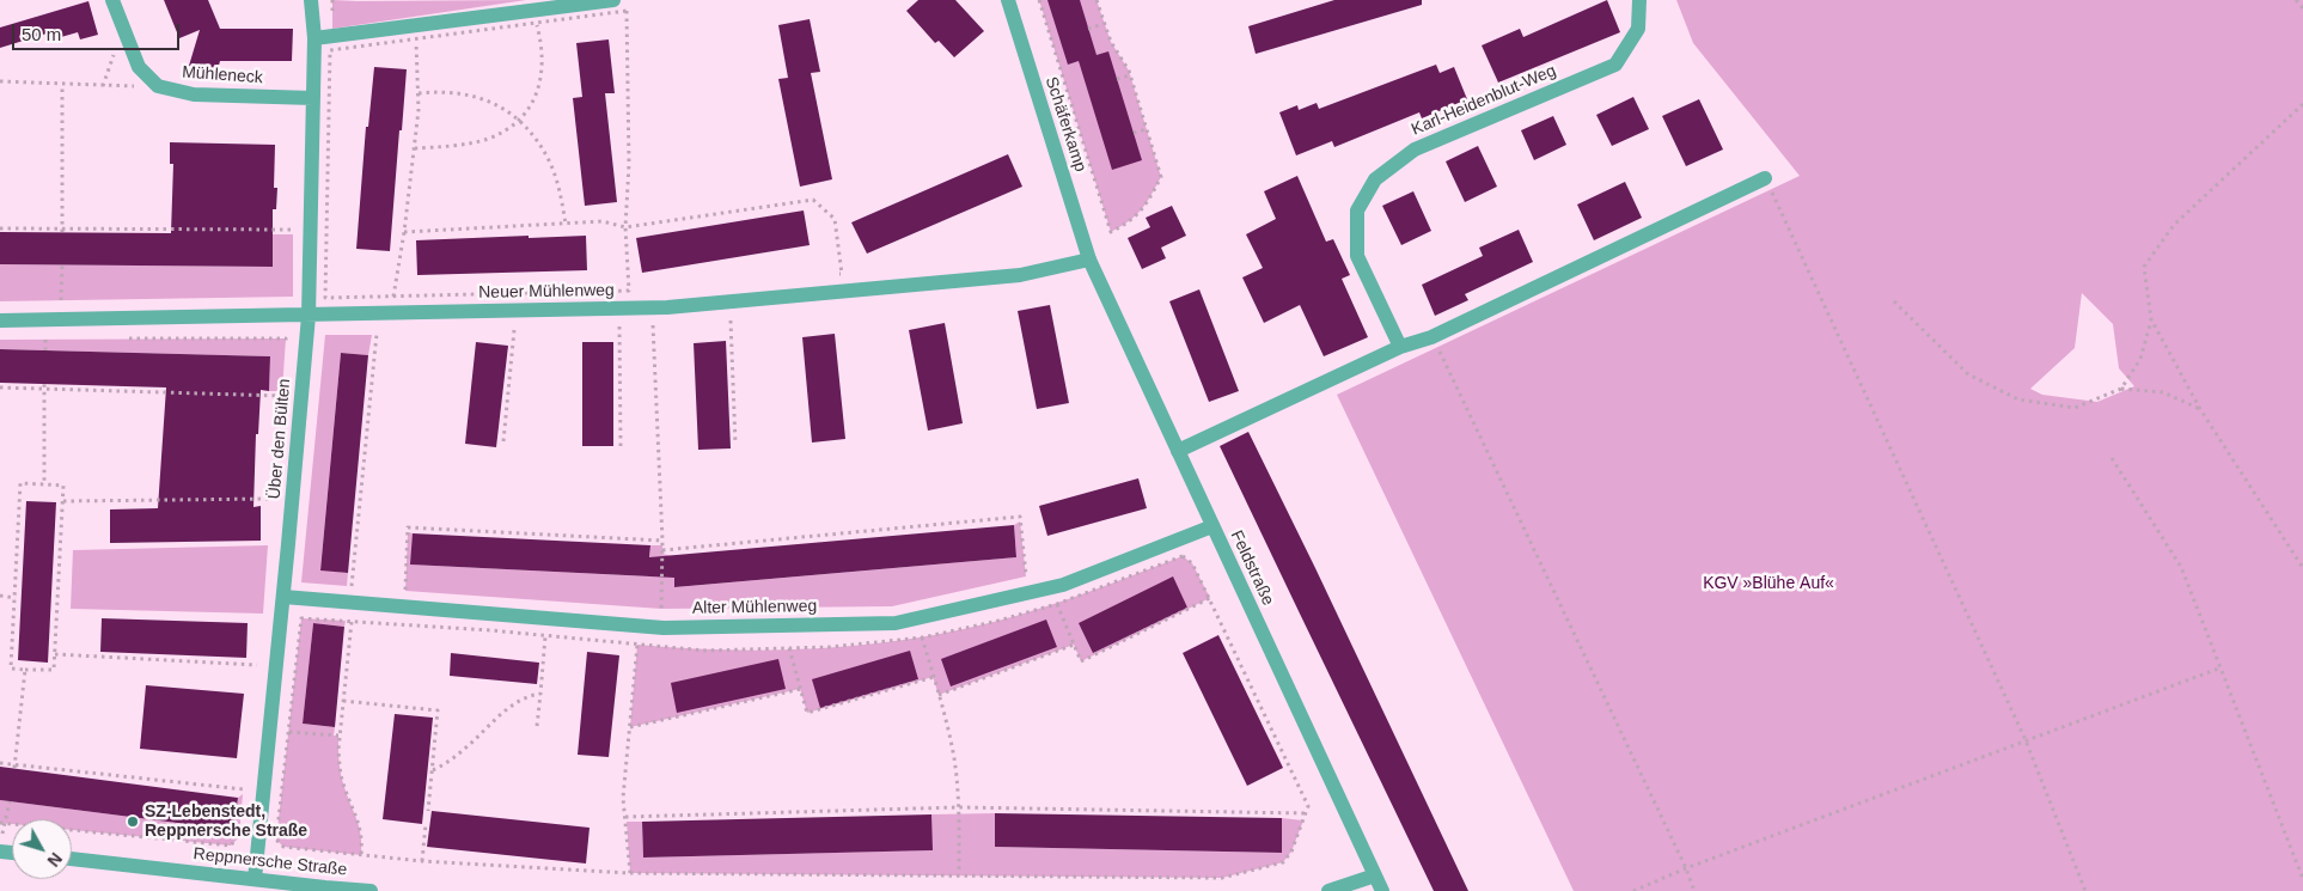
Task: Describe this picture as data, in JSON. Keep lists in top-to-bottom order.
{
  "streets": {
    "street": [
      "Mühleneck",
      "Karl-Heidenblut-Weg",
      "Schäferkamp",
      "Neuer Mühlenweg",
      "Über den Bülten",
      "Feldstraße",
      "Alter Mühlenweg",
      "Reppnersche Straße"
    ]
  },
  "crossings": [
    ["Mühleneck", "Über den Bülten"],
    ["Schäferkamp", "Neuer Mühlenweg"],
    ["Schäferkamp", "Feldstraße"],
    ["Neuer Mühlenweg", "Über den Bülten"],
    ["Neuer Mühlenweg", "Feldstraße"],
    ["Über den Bülten", "Alter Mühlenweg"],
    ["Über den Bülten", "Reppnersche Straße"],
    ["Feldstraße", "Alter Mühlenweg"]
  ],
  "parks": ["KGV »Blühe Auf«"],
  "places": ["SZ-Lebenstedt, Reppnersche Straße"],
  "scale_bar": "50 m",
  "north": "bottom right"
}
